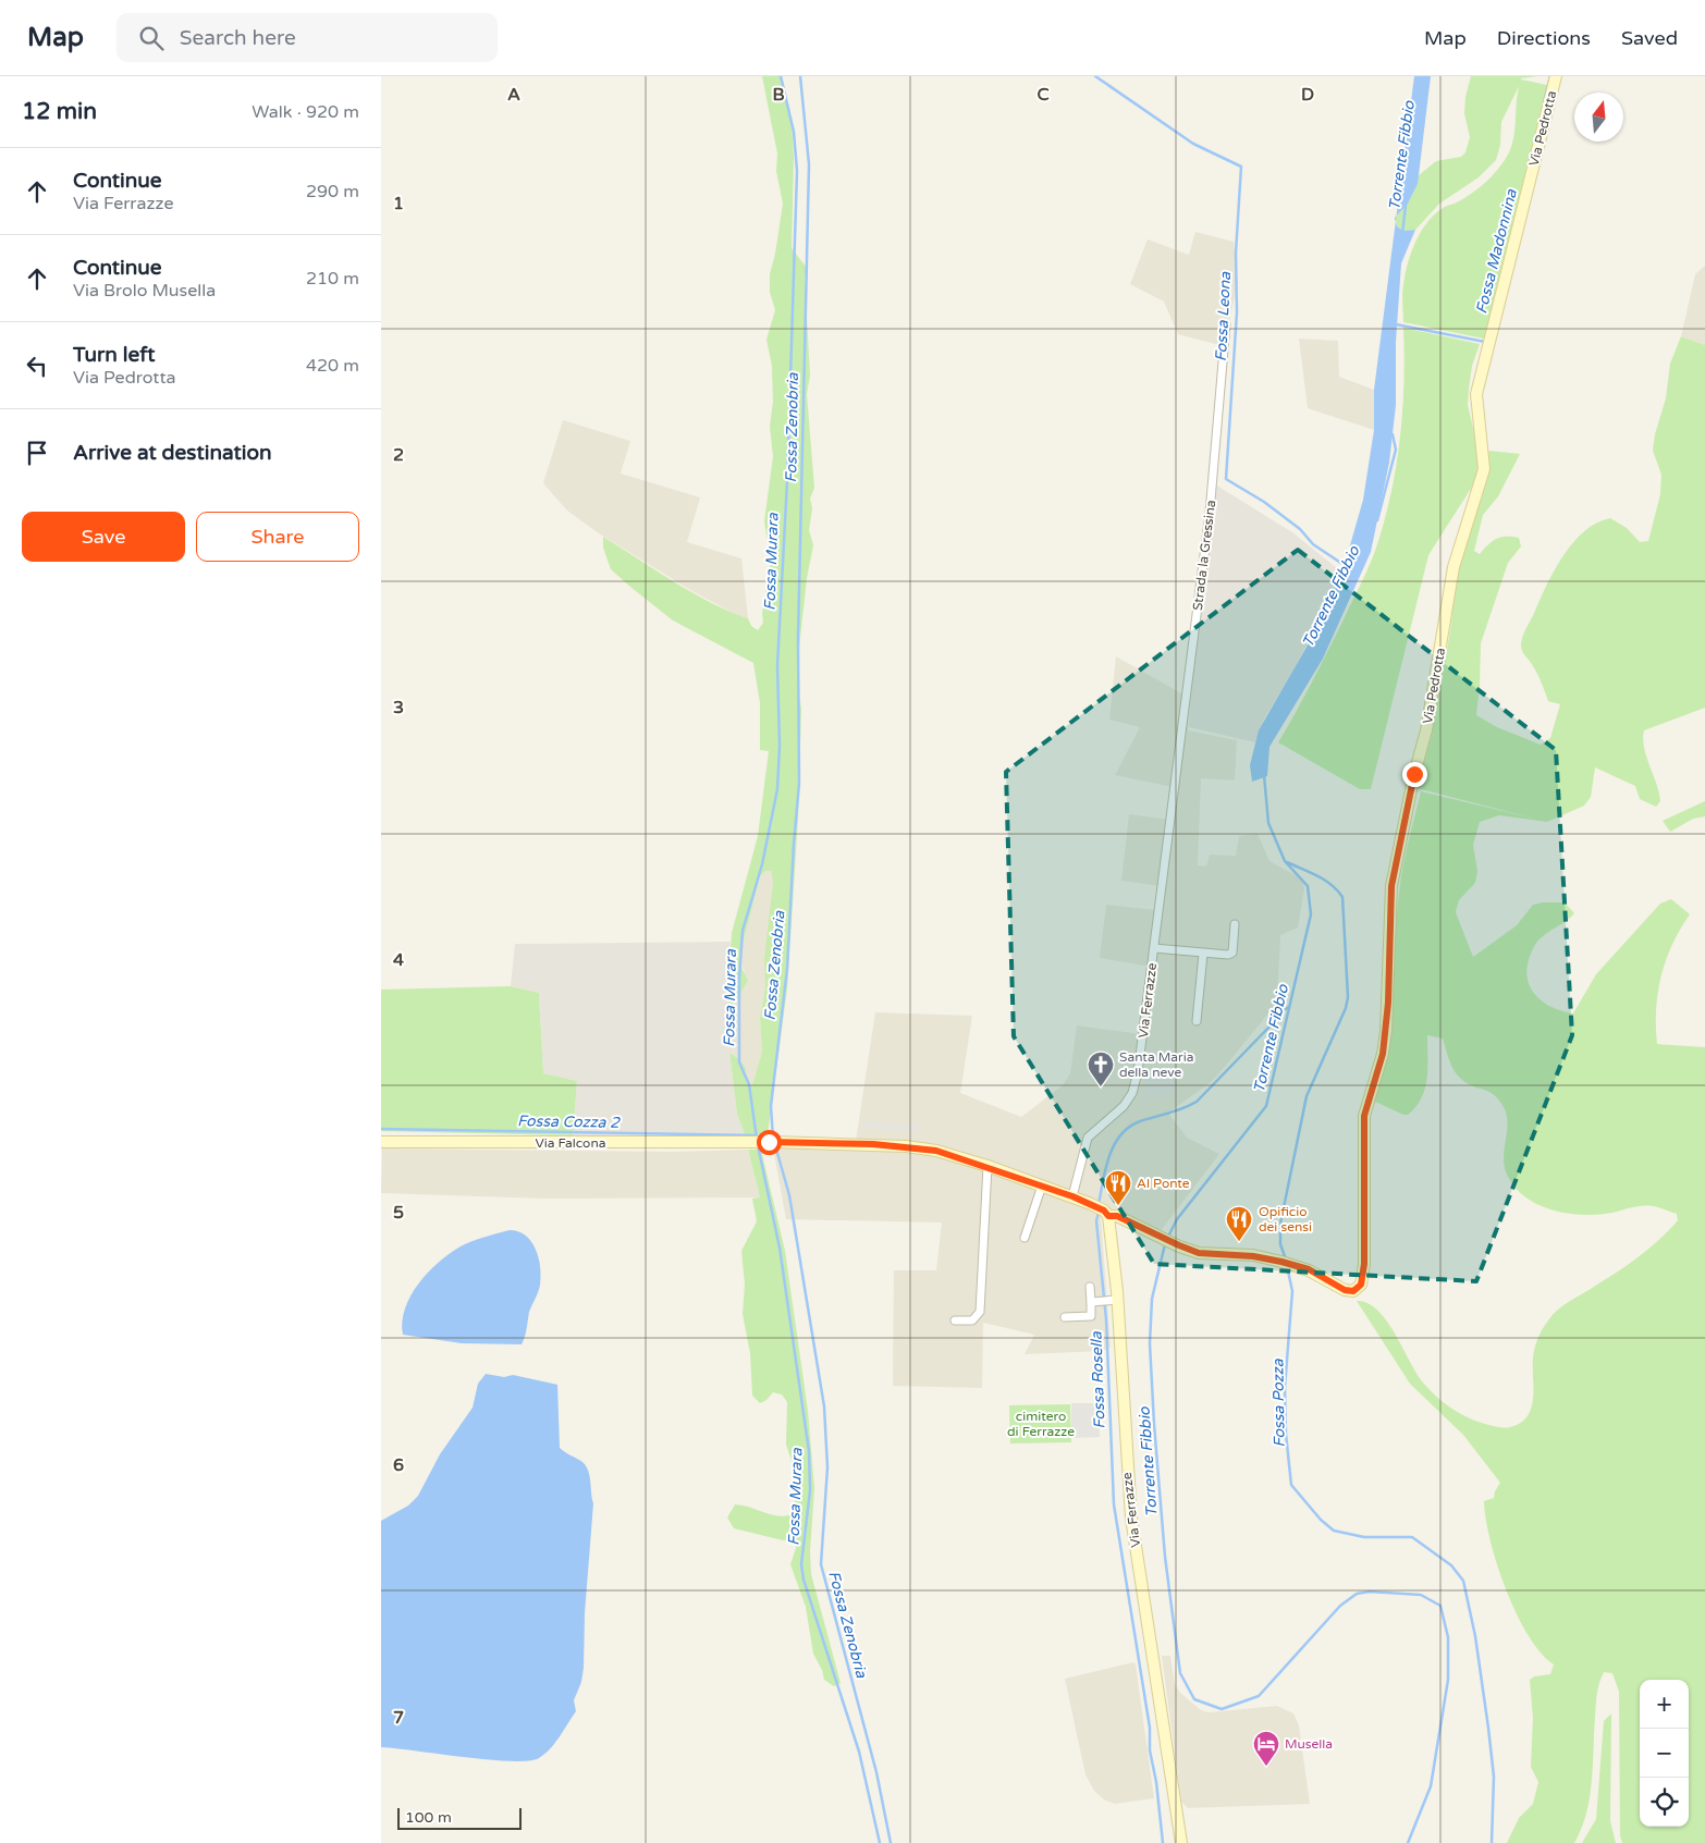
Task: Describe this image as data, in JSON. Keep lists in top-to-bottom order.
{
  "streets": {
    "street": [
      "Via Pedrotta",
      "Strada la Gressina",
      "Via Ferrazze",
      "Via Falcona"
    ]
  },
  "crossings": [
    ["Via Pedrotta", "Via Ferrazze"],
    ["Strada la Gressina", "Via Ferrazze"]
  ],
  "water": [
    "Torrente Fibbio",
    "Fossa Madonnina",
    "Fossa Leona",
    "Fossa Zenobria",
    "Fossa Murara",
    "Fossa Cozza 2",
    "Fossa Rosella",
    "Fossa Pozza"
  ],
  "parks": ["cimitero di Ferrazze"],
  "places": {
    "church": ["Santa Maria della neve"],
    "restaurant": ["Al Ponte", "Opificio dei sensi"],
    "hotel": ["Musella"]
  },
  "scale_bar": "100 m",
  "north": "top",
  "page": {
    "header": "Map",
    "search": "Search here",
    "nav": ["Map", "Directions", "Saved"],
    "heading": ["12 min", "Walk · 920 m"],
    "list": [
      ["Continue", "Via Ferrazze", "290 m"],
      ["Continue", "Via Brolo Musella", "210 m"],
      ["Turn left", "Via Pedrotta", "420 m"],
      "Arrive at destination"
    ],
    "buttons": ["Save", "Share"],
    "map_buttons": ["+", "−"],
    "scale": "100 m"
  },
  "grid": {
    "columns": [
      "A",
      "B",
      "C",
      "D"
    ],
    "rows": [
      "1",
      "2",
      "3",
      "4",
      "5",
      "6",
      "7"
    ]
  }
}
